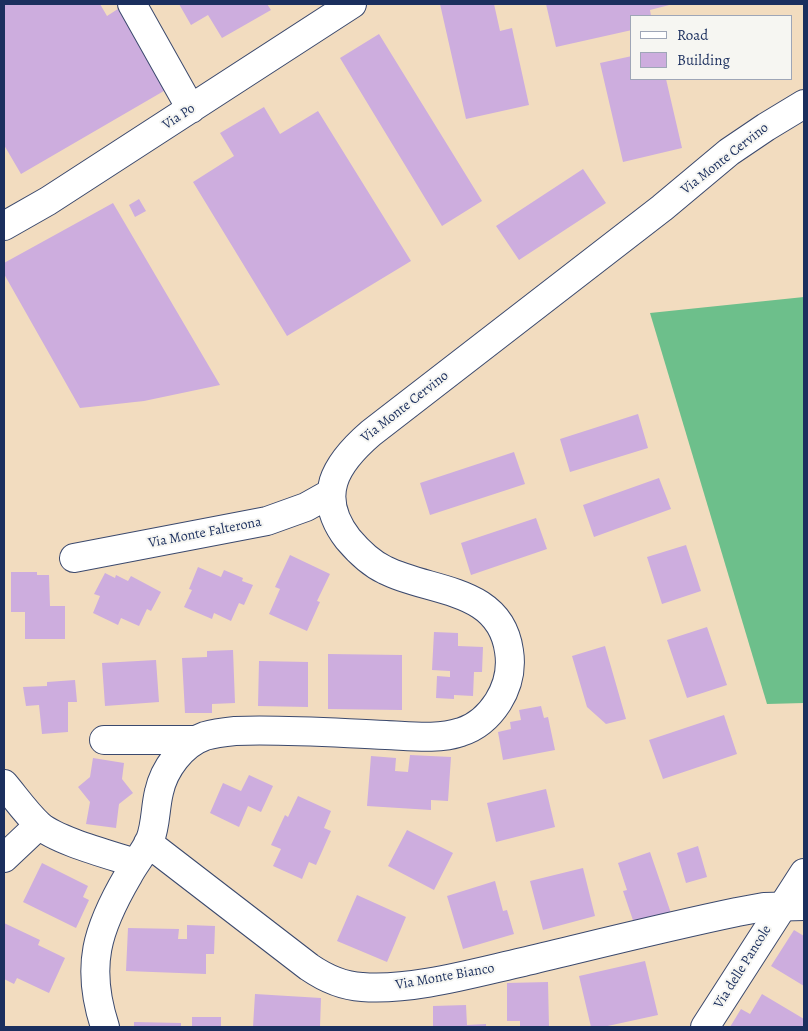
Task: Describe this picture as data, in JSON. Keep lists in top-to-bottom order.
{
  "streets": {
    "street": [
      "Via Po",
      "Via Monte Cervino",
      "Via Monte Falterona",
      "Via delle Pancole",
      "Via Monte Bianco"
    ]
  },
  "crossings": [
    ["Via Monte Cervino", "Via Monte Falterona"],
    ["Via delle Pancole", "Via Monte Bianco"]
  ],
  "legend": ["Road", "Building"]
}
